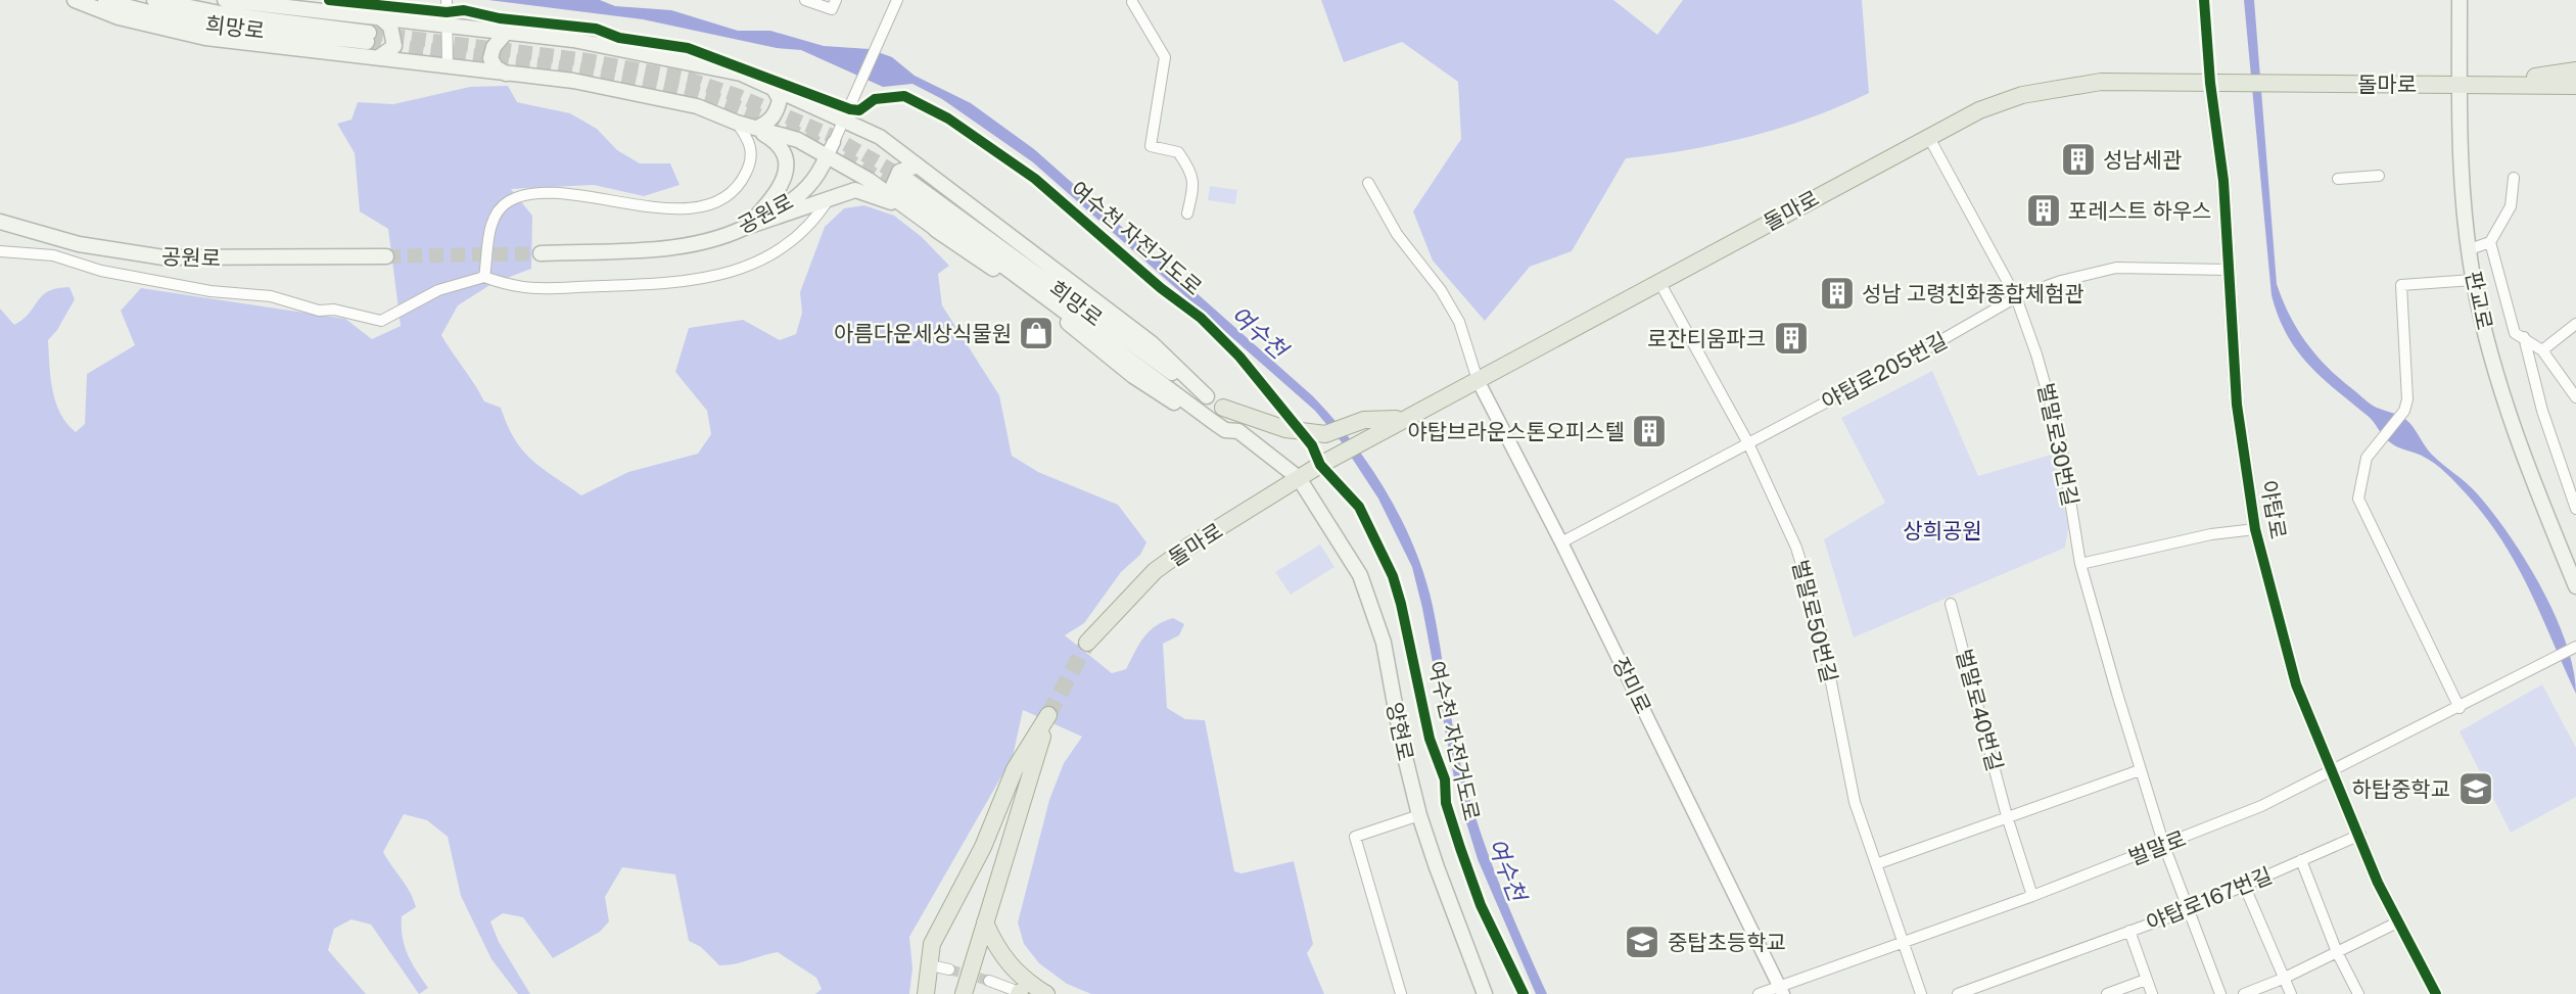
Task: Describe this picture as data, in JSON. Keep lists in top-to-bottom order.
{
  "streets": {
    "main road": [
      "희망로",
      "돌마로",
      "공원로",
      "판교로",
      "양현로"
    ],
    "street": [
      "야탑로205번길",
      "벌말로30번길",
      "야탑로",
      "벌말로50번길",
      "장미로",
      "벌말로40번길",
      "벌말로",
      "야탑로167번길"
    ],
    "cycle path": ["여수천 자전거도로"]
  },
  "crossings": [
    ["희망로", "돌마로"],
    ["희망로", "양현로"],
    ["돌마로", "판교로"],
    ["돌마로", "벌말로30번길"],
    ["돌마로", "야탑로"],
    ["돌마로", "벌말로50번길"],
    ["돌마로", "장미로"],
    ["돌마로", "양현로"],
    ["야탑로205번길", "벌말로30번길"],
    ["야탑로205번길", "야탑로"],
    ["야탑로205번길", "벌말로50번길"],
    ["야탑로205번길", "장미로"],
    ["벌말로30번길", "벌말로"],
    ["벌말로30번길", "야탑로167번길"],
    ["야탑로", "벌말로"],
    ["야탑로", "야탑로167번길"],
    ["벌말로50번길", "벌말로"],
    ["장미로", "벌말로"],
    ["벌말로40번길", "벌말로"]
  ],
  "water": ["여수천"],
  "parks": ["상희공원"],
  "places": {
    "building": [
      "성남세관",
      "포레스트 하우스",
      "성남 고령친화종합체험관",
      "로잔티움파크",
      "야탑브라운스톤오피스텔"
    ],
    "shop": ["아름다운세상식물원"],
    "school or university": ["하탑중학교", "중탑초등학교"]
  }
}
